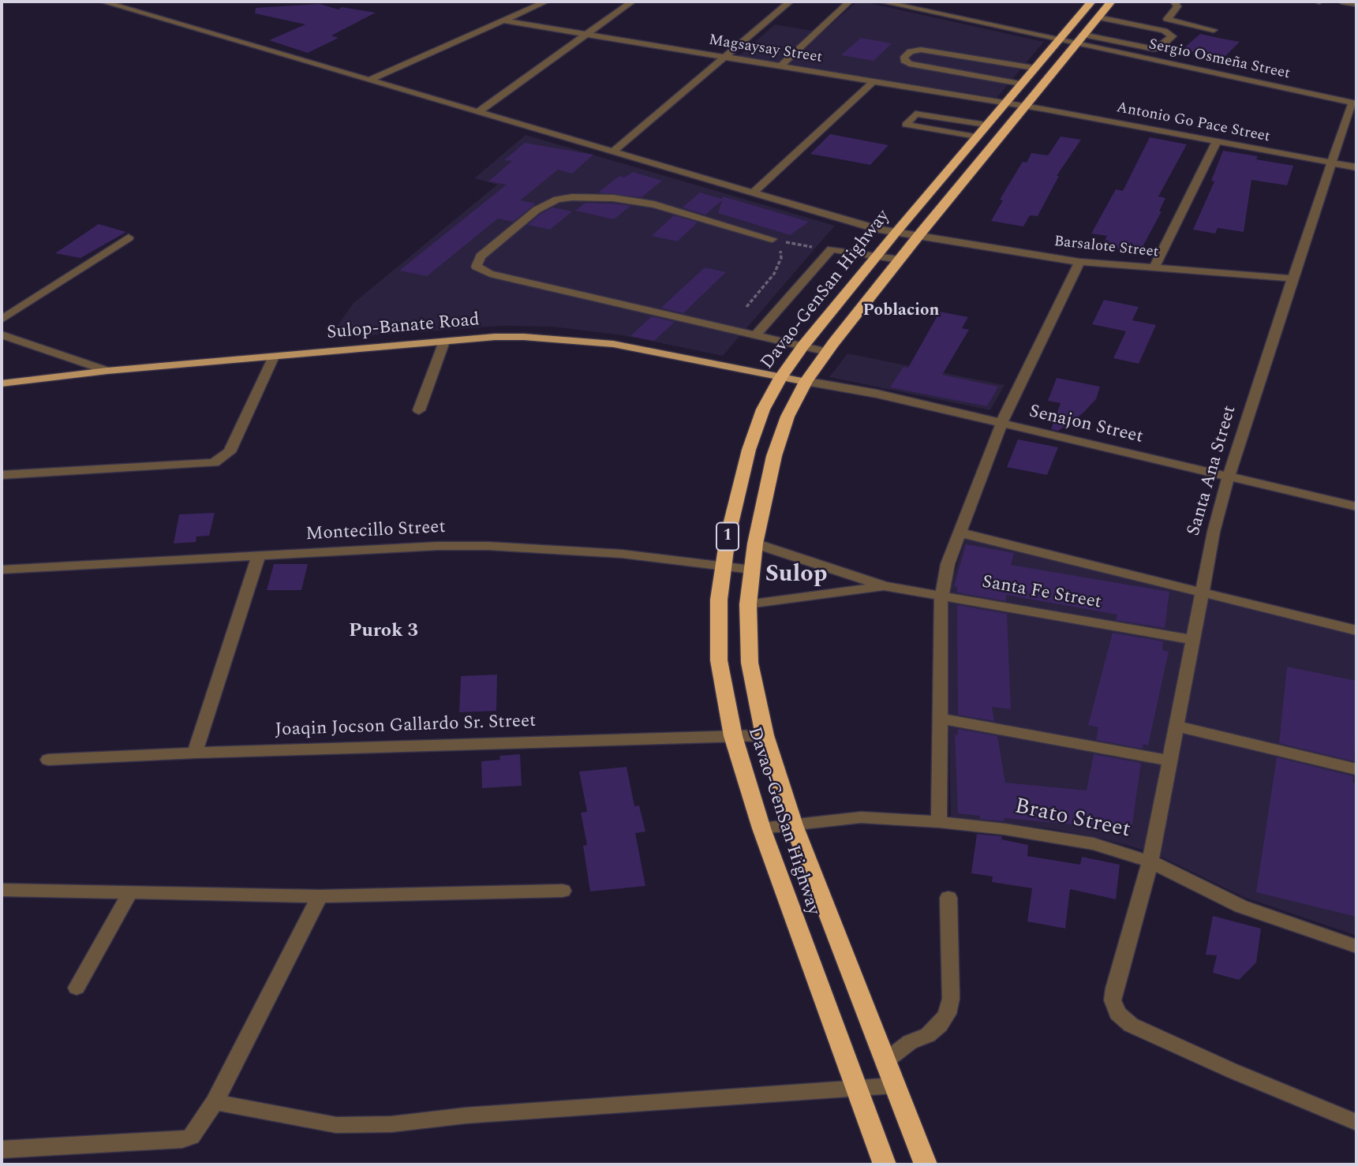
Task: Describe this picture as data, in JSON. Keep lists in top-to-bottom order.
{
  "streets": {
    "highway": ["Davao-GenSan Highway", "1"],
    "main road": ["Sulop-Banate Road"],
    "street": [
      "Magsaysay Street",
      "Sergio Osmeña Street",
      "Antonio Go Pace Street",
      "Barsalote Street",
      "Senajon Street",
      "Santa Ana Street",
      "Montecillo Street",
      "Santa Fe Street",
      "Joaqin Jocson Gallardo Sr. Street",
      "Brato Street"
    ]
  },
  "crossings": [
    ["Magsaysay Street", "Antonio Go Pace Street"],
    ["Magsaysay Street", "Davao-GenSan Highway"],
    ["Sergio Osmeña Street", "Davao-GenSan Highway"],
    ["Sergio Osmeña Street", "Santa Ana Street"],
    ["Antonio Go Pace Street", "Davao-GenSan Highway"],
    ["Antonio Go Pace Street", "Santa Ana Street"],
    ["Barsalote Street", "Davao-GenSan Highway"],
    ["Barsalote Street", "Santa Ana Street"],
    ["Davao-GenSan Highway", "Sulop-Banate Road"],
    ["Davao-GenSan Highway", "Senajon Street"],
    ["Davao-GenSan Highway", "Montecillo Street"],
    ["Davao-GenSan Highway", "Santa Fe Street"],
    ["Davao-GenSan Highway", "Joaqin Jocson Gallardo Sr. Street"],
    ["Davao-GenSan Highway", "Brato Street"],
    ["Sulop-Banate Road", "Senajon Street"],
    ["Senajon Street", "Santa Ana Street"],
    ["Santa Ana Street", "Santa Fe Street"],
    ["Santa Ana Street", "Brato Street"]
  ],
  "districts": ["Poblacion", "Sulop", "Purok 3"]
}
